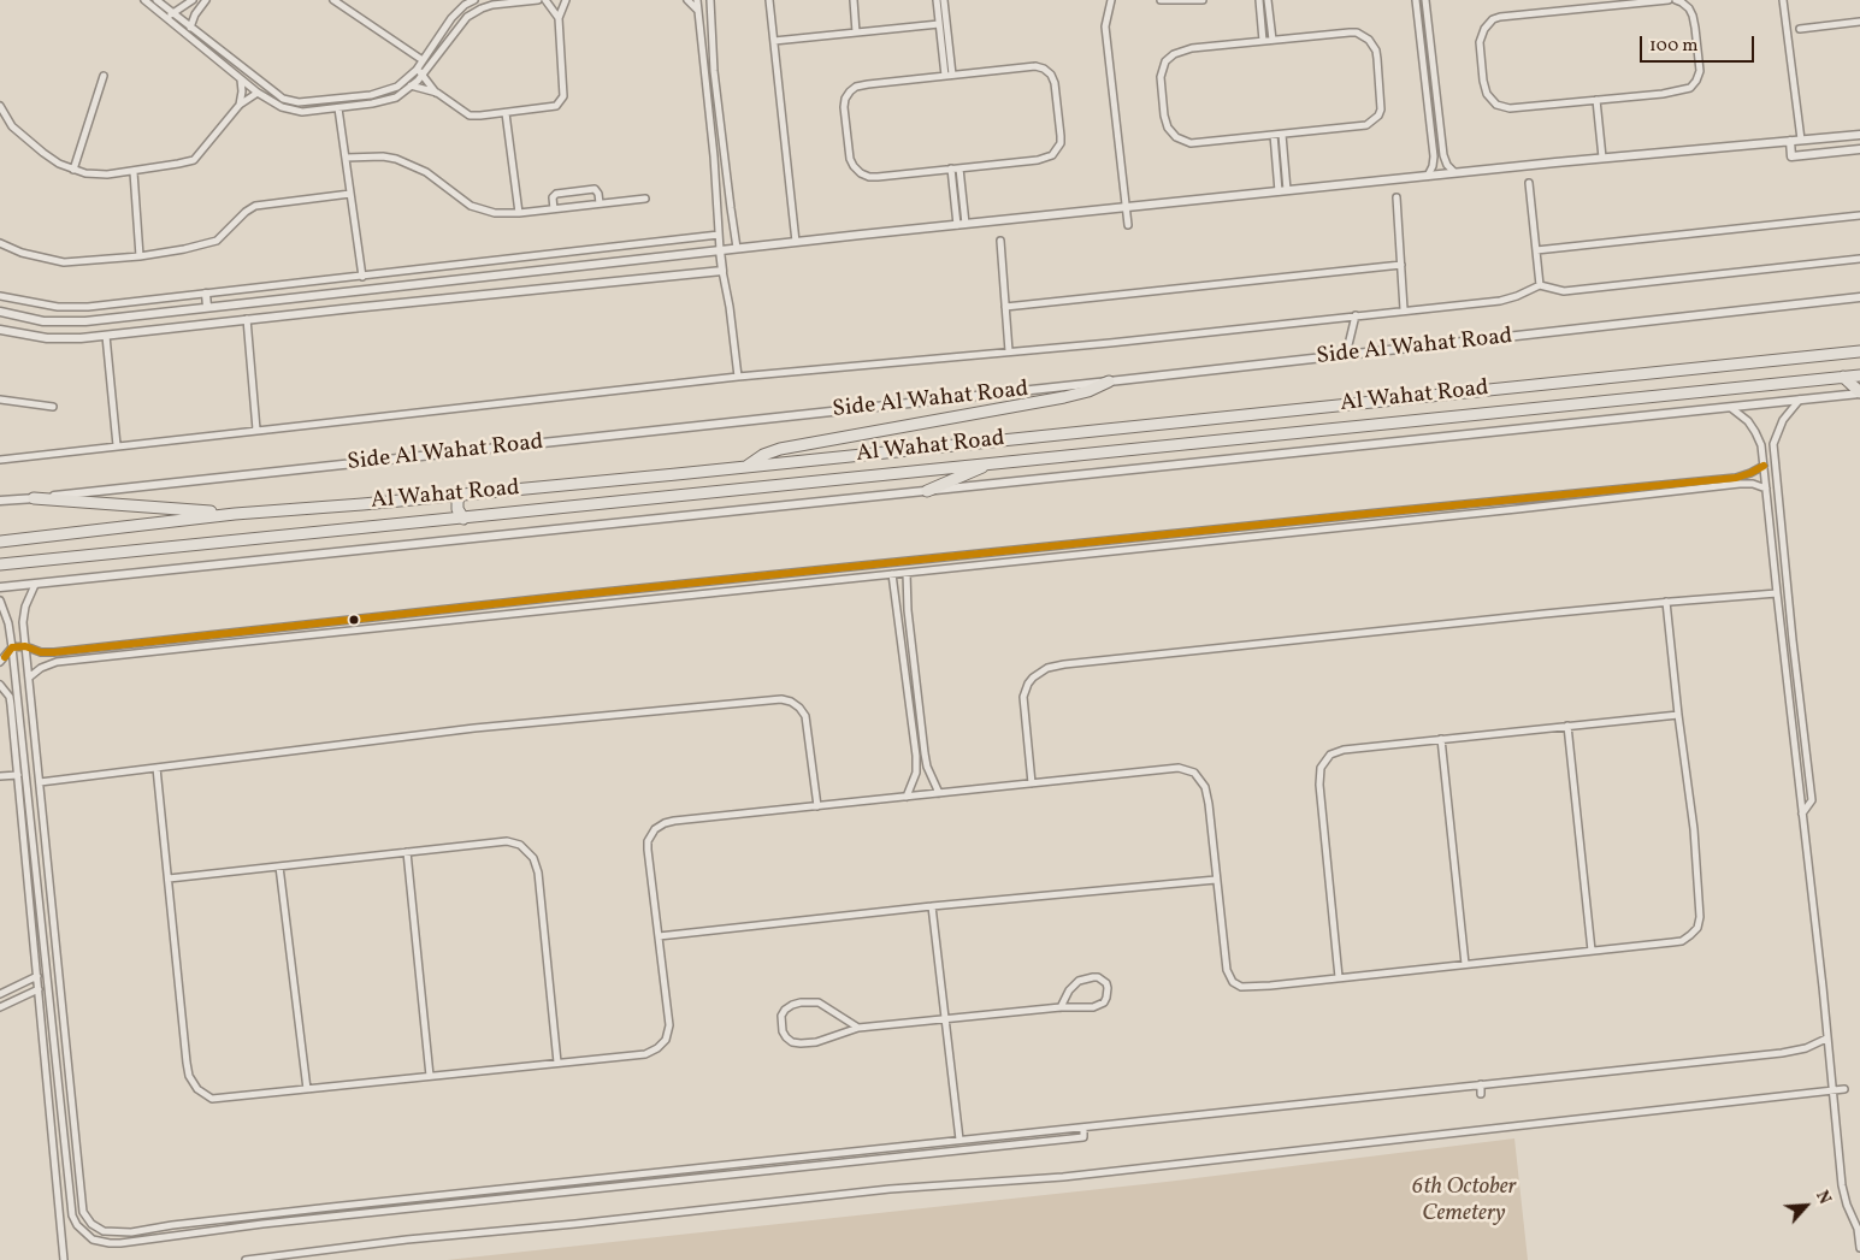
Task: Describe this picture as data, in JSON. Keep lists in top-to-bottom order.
{
  "streets": {
    "highway": ["Al Wahat Road"],
    "street": ["Side Al Wahat Road"]
  },
  "parks": ["6th October Cemetery"],
  "scale_bar": "100 m",
  "north": "top right"
}
